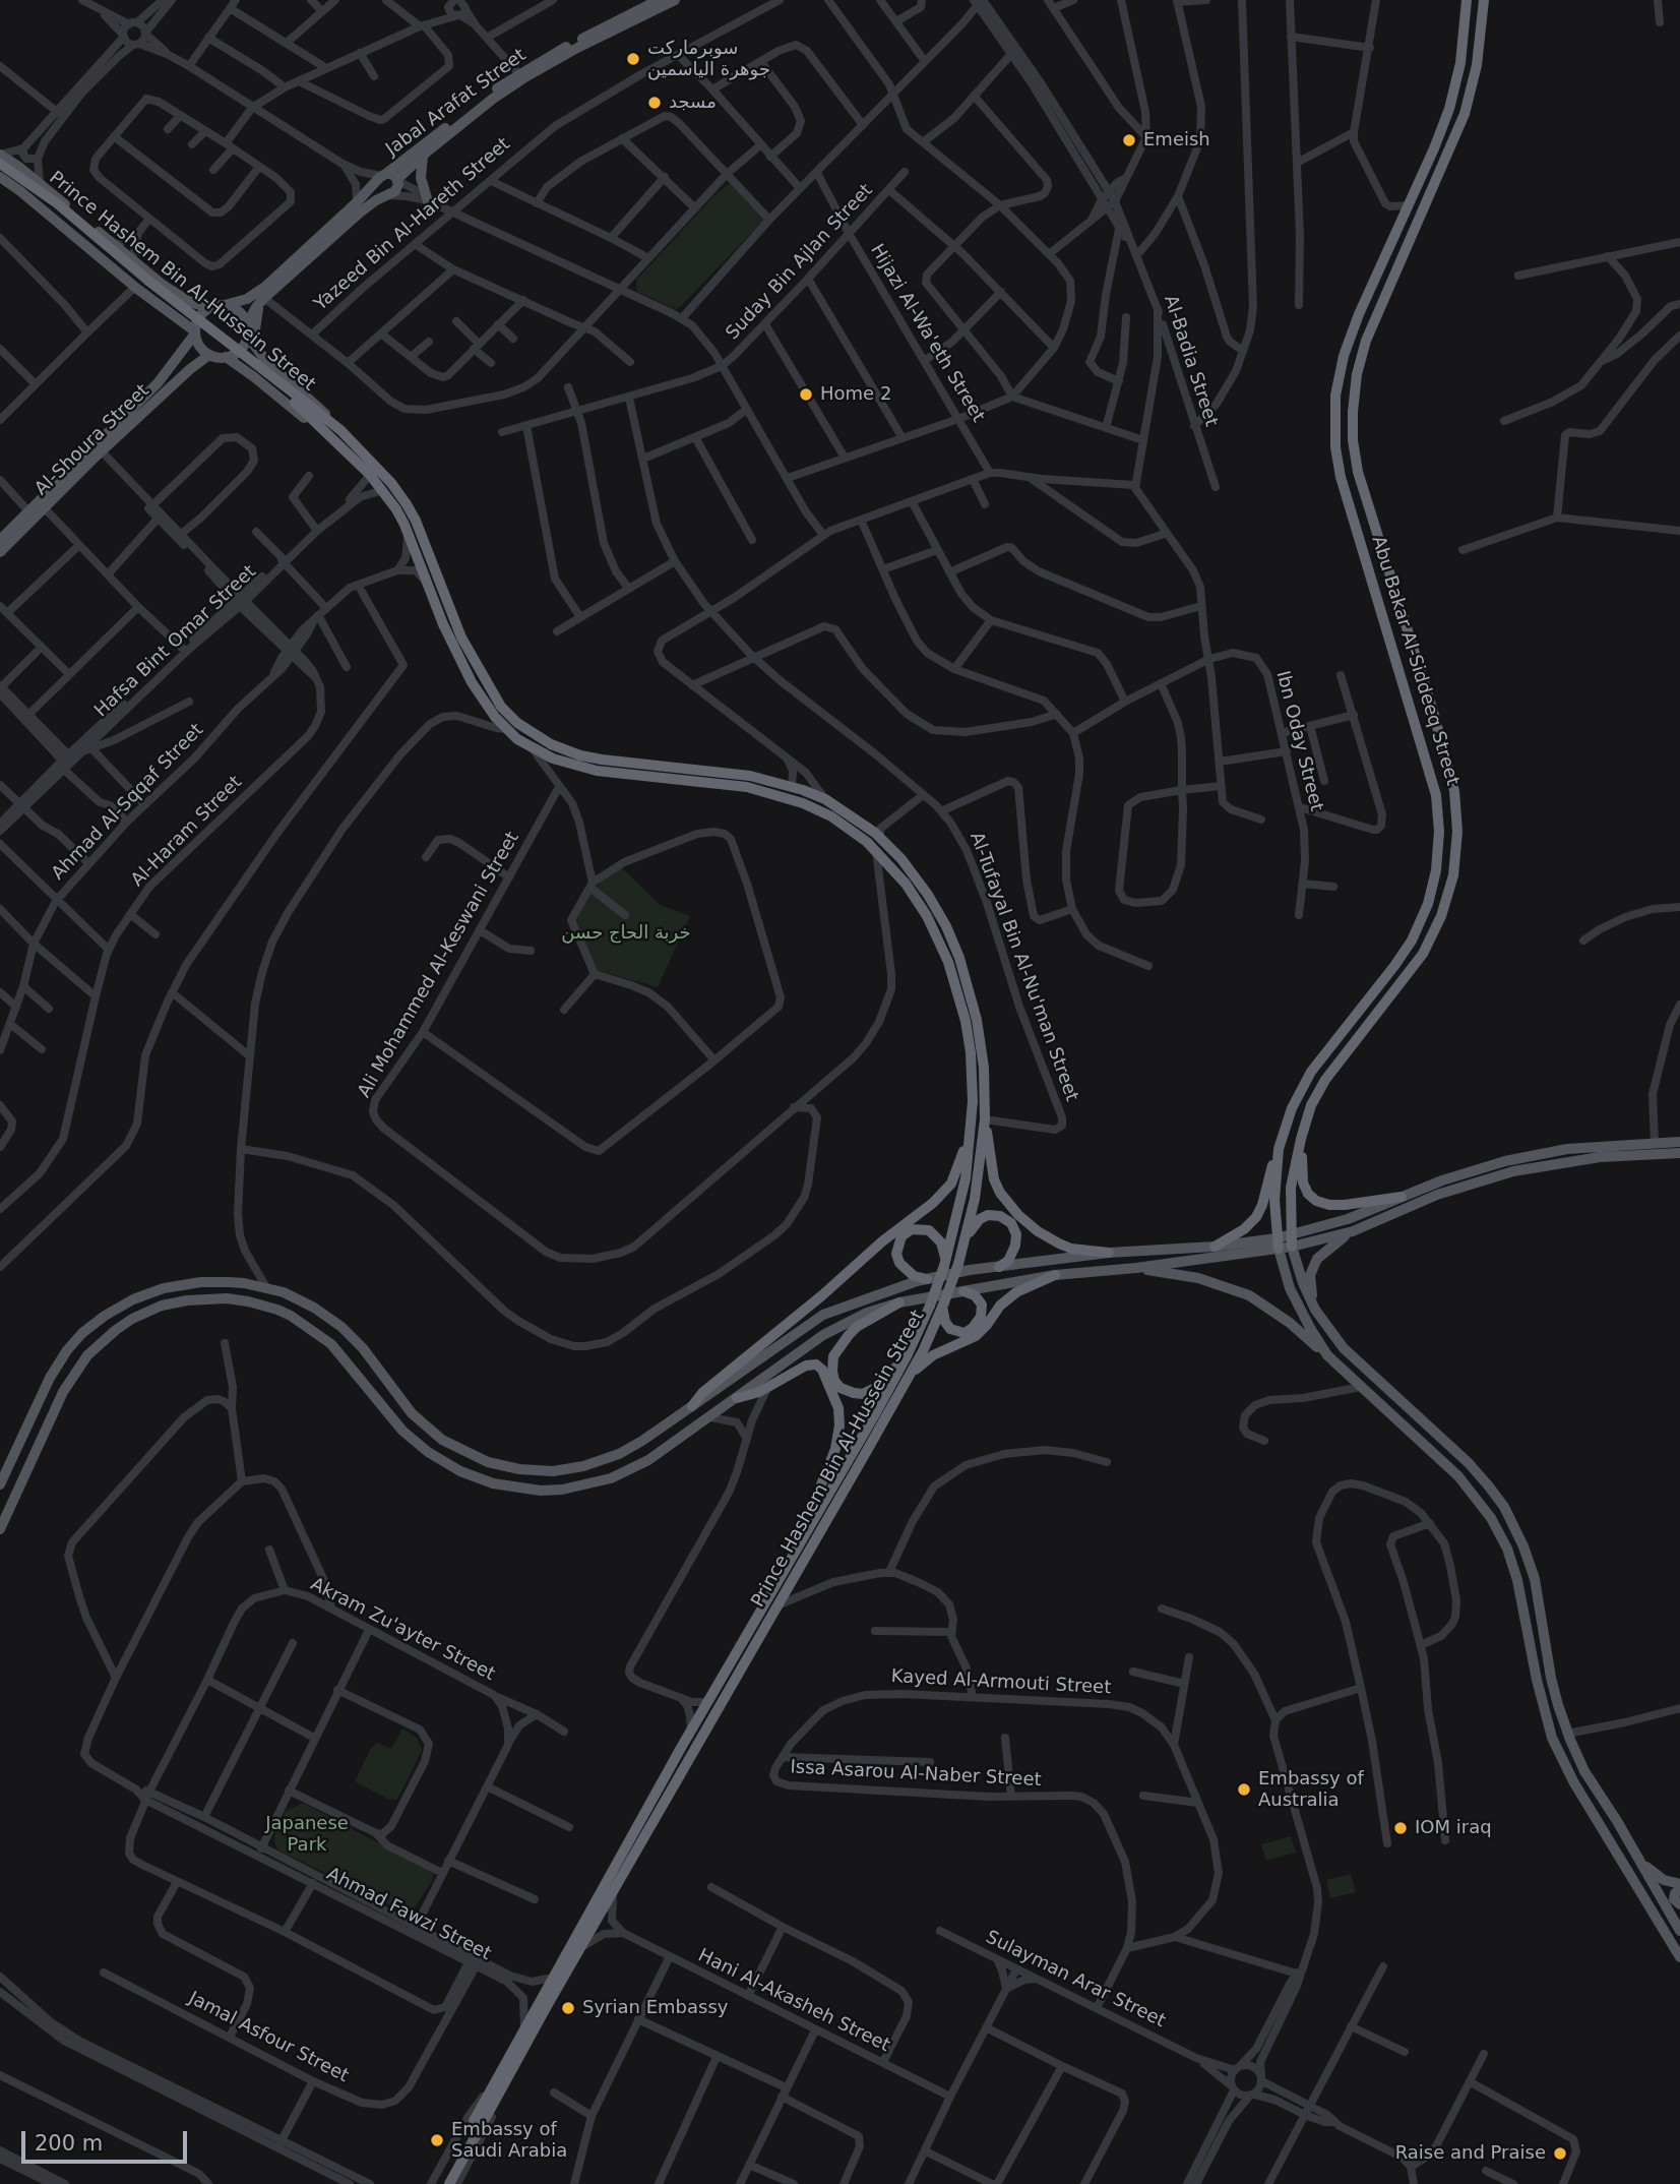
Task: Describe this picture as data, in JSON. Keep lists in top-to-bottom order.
{
  "streets": {
    "highway": ["Prince Hashem Bin Al-Hussein Street", "Abu Bakar Al-Siddeeq Street"],
    "main road": ["Jabal Arafat Street", "Al-Shoura Street"],
    "street": [
      "Yazeed Bin Al-Hareth Street",
      "Suday Bin Ajlan Street",
      "Hijazi Al-Wa'eth Street",
      "Al-Badia Street",
      "Hafsa Bint Omar Street",
      "Ibn Oday Street",
      "Ahmad Al-Sqqaf Street",
      "Al-Haram Street",
      "Ali Mohammed Al-Keswani Street",
      "Al-Tufayal Bin Al-Nu'man Street",
      "Akram Zu'ayter Street",
      "Kayed Al-Armouti Street",
      "Issa Asarou Al-Naber Street",
      "Ahmad Fawzi Street",
      "Sulayman Arar Street",
      "Hani Al-Akasheh Street",
      "Jamal Asfour Street"
    ]
  },
  "crossings": [
    ["Jabal Arafat Street", "Prince Hashem Bin Al-Hussein Street"],
    ["Jabal Arafat Street", "Al-Shoura Street"],
    ["Suday Bin Ajlan Street", "Hijazi Al-Wa'eth Street"],
    ["Prince Hashem Bin Al-Hussein Street", "Al-Shoura Street"],
    ["Prince Hashem Bin Al-Hussein Street", "Hafsa Bint Omar Street"],
    ["Prince Hashem Bin Al-Hussein Street", "Ali Mohammed Al-Keswani Street"],
    ["Prince Hashem Bin Al-Hussein Street", "Al-Tufayal Bin Al-Nu'man Street"],
    ["Prince Hashem Bin Al-Hussein Street", "Ahmad Fawzi Street"],
    ["Al-Shoura Street", "Al-Haram Street"],
    ["Hafsa Bint Omar Street", "Al-Haram Street"],
    ["Ahmad Al-Sqqaf Street", "Al-Haram Street"],
    ["Akram Zu'ayter Street", "Ahmad Fawzi Street"],
    ["Kayed Al-Armouti Street", "Issa Asarou Al-Naber Street"],
    ["Ahmad Fawzi Street", "Jamal Asfour Street"]
  ],
  "parks": ["خربة الحاج حسن", "Japanese Park"],
  "places": [
    "سوبرماركت جوهرة الياسمين",
    "مسجد",
    "Emeish",
    "Home 2",
    "Embassy of Australia",
    "IOM iraq",
    "Syrian Embassy",
    "Embassy of Saudi Arabia",
    "Raise and Praise"
  ],
  "scale_bar": "200 m"
}
